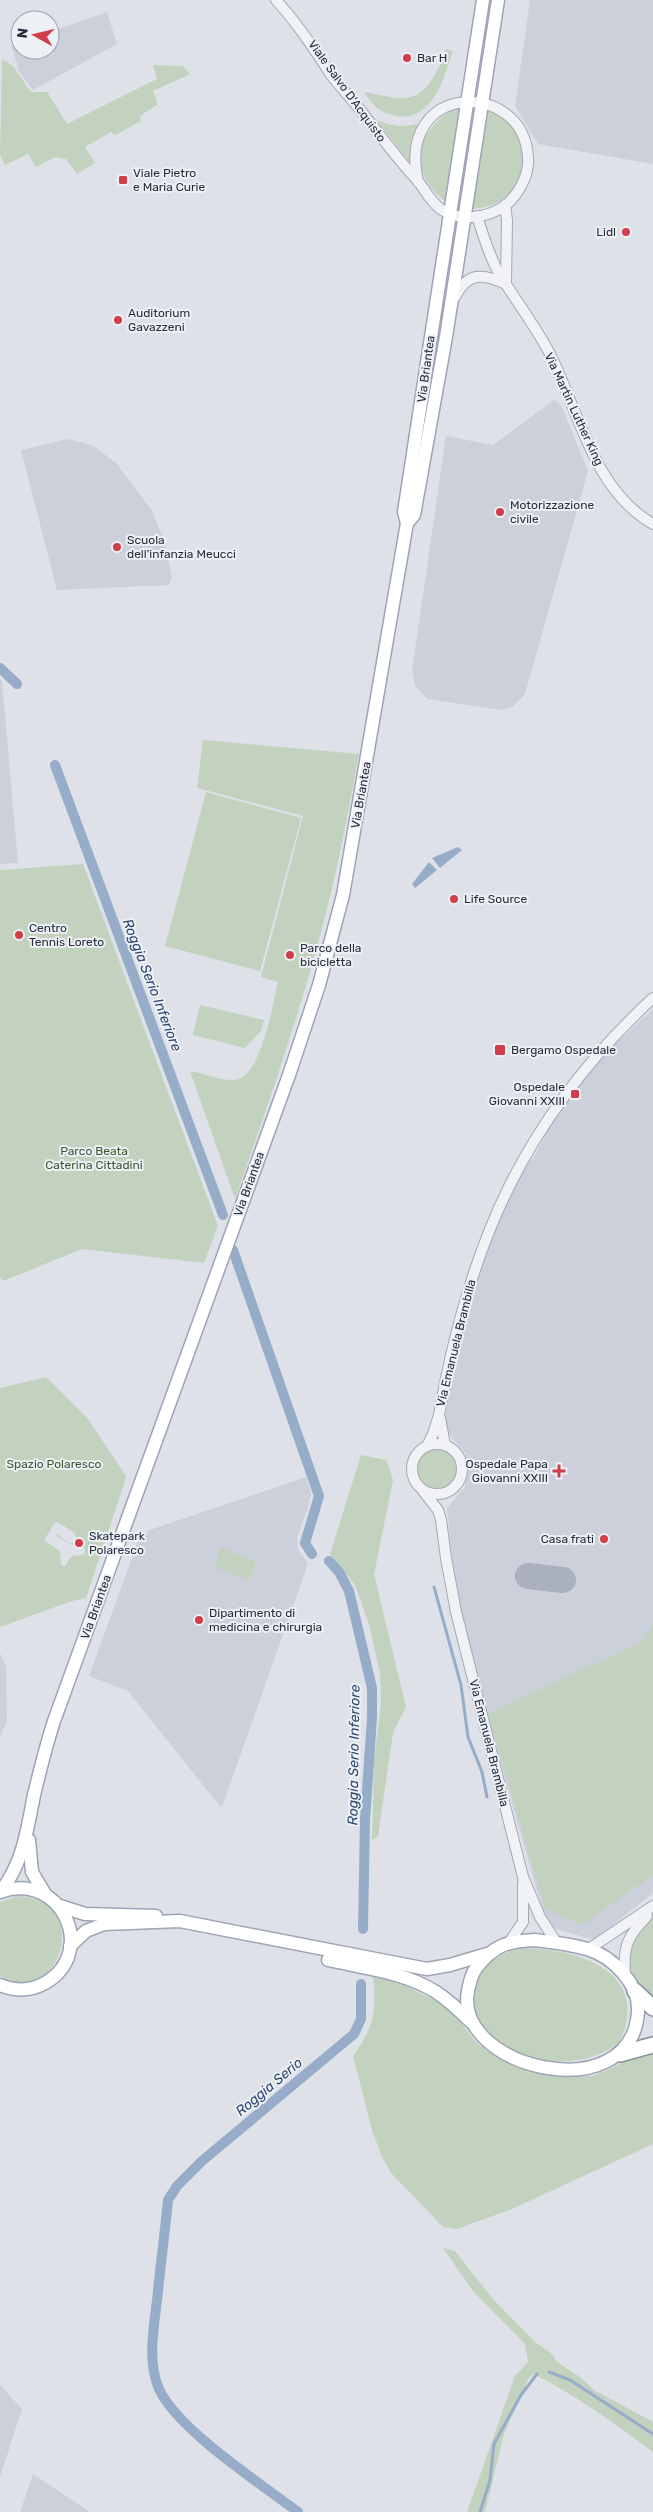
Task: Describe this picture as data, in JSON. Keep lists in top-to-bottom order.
{
  "streets": {
    "main road": ["Via Briantea"],
    "street": ["Viale Salvo D'Acquisto", "Via Martin Luther King", "Via Emanuela Brambilla"]
  },
  "crossings": [
    ["Viale Salvo D'Acquisto", "Via Briantea"],
    ["Via Briantea", "Via Martin Luther King"]
  ],
  "water": ["Roggia Serio Inferiore", "Roggia Serio"],
  "parks": ["Parco Beata Caterina Cittadini", "Spazio Polaresco"],
  "places": {
    "other": [
      "Bar H",
      "Lidl",
      "Auditorium Gavazzeni",
      "Motorizzazione civile",
      "Scuola dell'infanzia Meucci",
      "Life Source",
      "Centro Tennis Loreto",
      "Parco della bicicletta",
      "Casa frati",
      "Skatepark Polaresco",
      "Dipartimento di medicina e chirurgia"
    ],
    "transit": ["Viale Pietro e Maria Curie", "Bergamo Ospedale", "Ospedale Giovanni XXIII"],
    "health": ["Ospedale Papa Giovanni XXIII"]
  },
  "north": "left"
}
